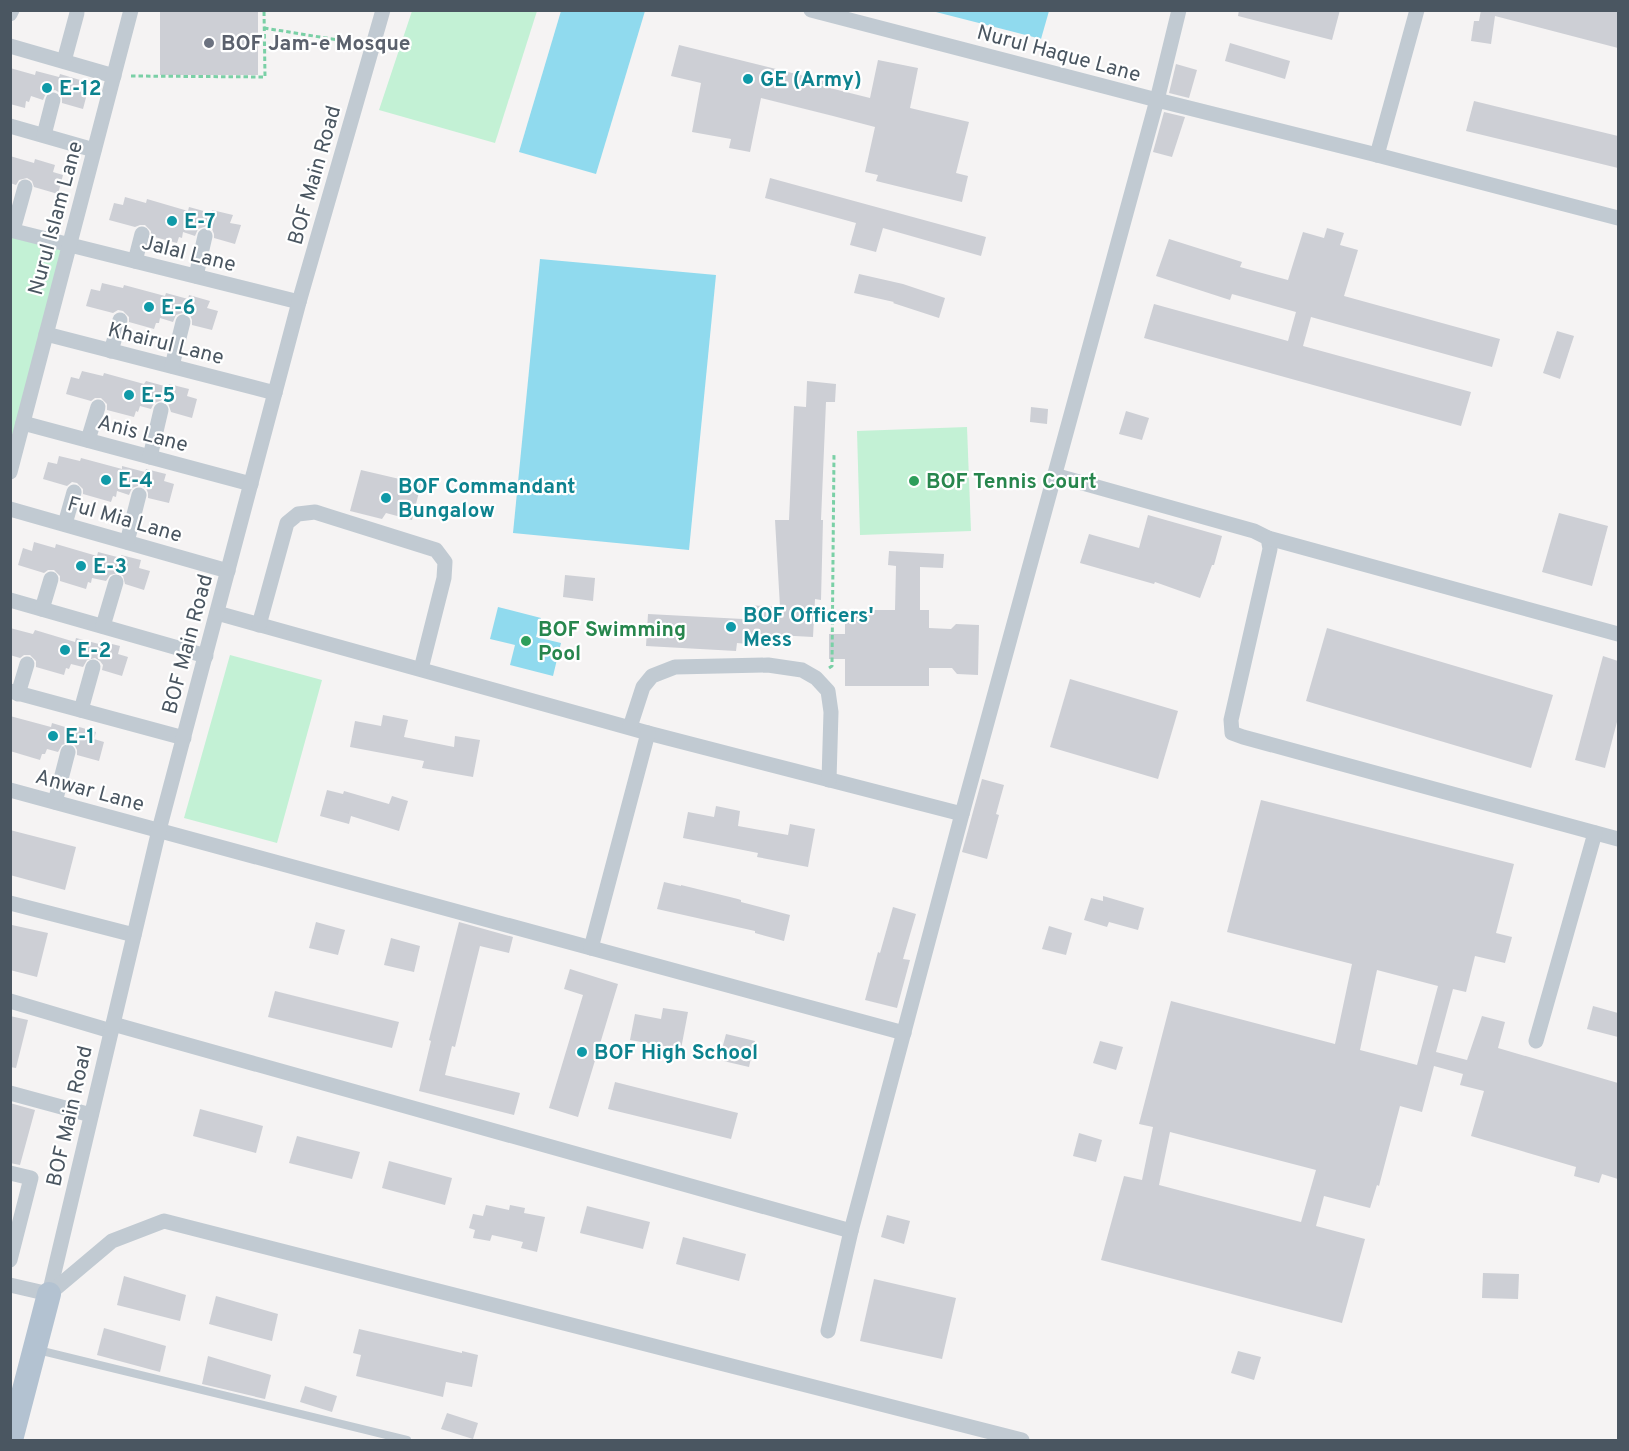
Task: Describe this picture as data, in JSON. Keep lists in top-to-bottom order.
{
  "streets": {
    "street": [
      "Nurul Haque Lane",
      "BOF Main Road",
      "Nurul Islam Lane",
      "Jalal Lane",
      "Khairul Lane",
      "Anis Lane",
      "Ful Mia Lane",
      "Anwar Lane"
    ]
  },
  "crossings": [
    ["BOF Main Road", "Jalal Lane"],
    ["BOF Main Road", "Khairul Lane"],
    ["BOF Main Road", "Anis Lane"],
    ["BOF Main Road", "Ful Mia Lane"],
    ["BOF Main Road", "Anwar Lane"],
    ["Nurul Islam Lane", "Jalal Lane"],
    ["Nurul Islam Lane", "Khairul Lane"],
    ["Nurul Islam Lane", "Anis Lane"]
  ],
  "places": [
    "BOF Jam-e Mosque",
    "GE (Army)",
    "E-12",
    "E-7",
    "E-6",
    "E-5",
    "E-4",
    "BOF Tennis Court",
    "BOF Commandant Bungalow",
    "E-3",
    "BOF Officers' Mess",
    "BOF Swimming Pool",
    "E-2",
    "E-1",
    "BOF High School"
  ]
}
